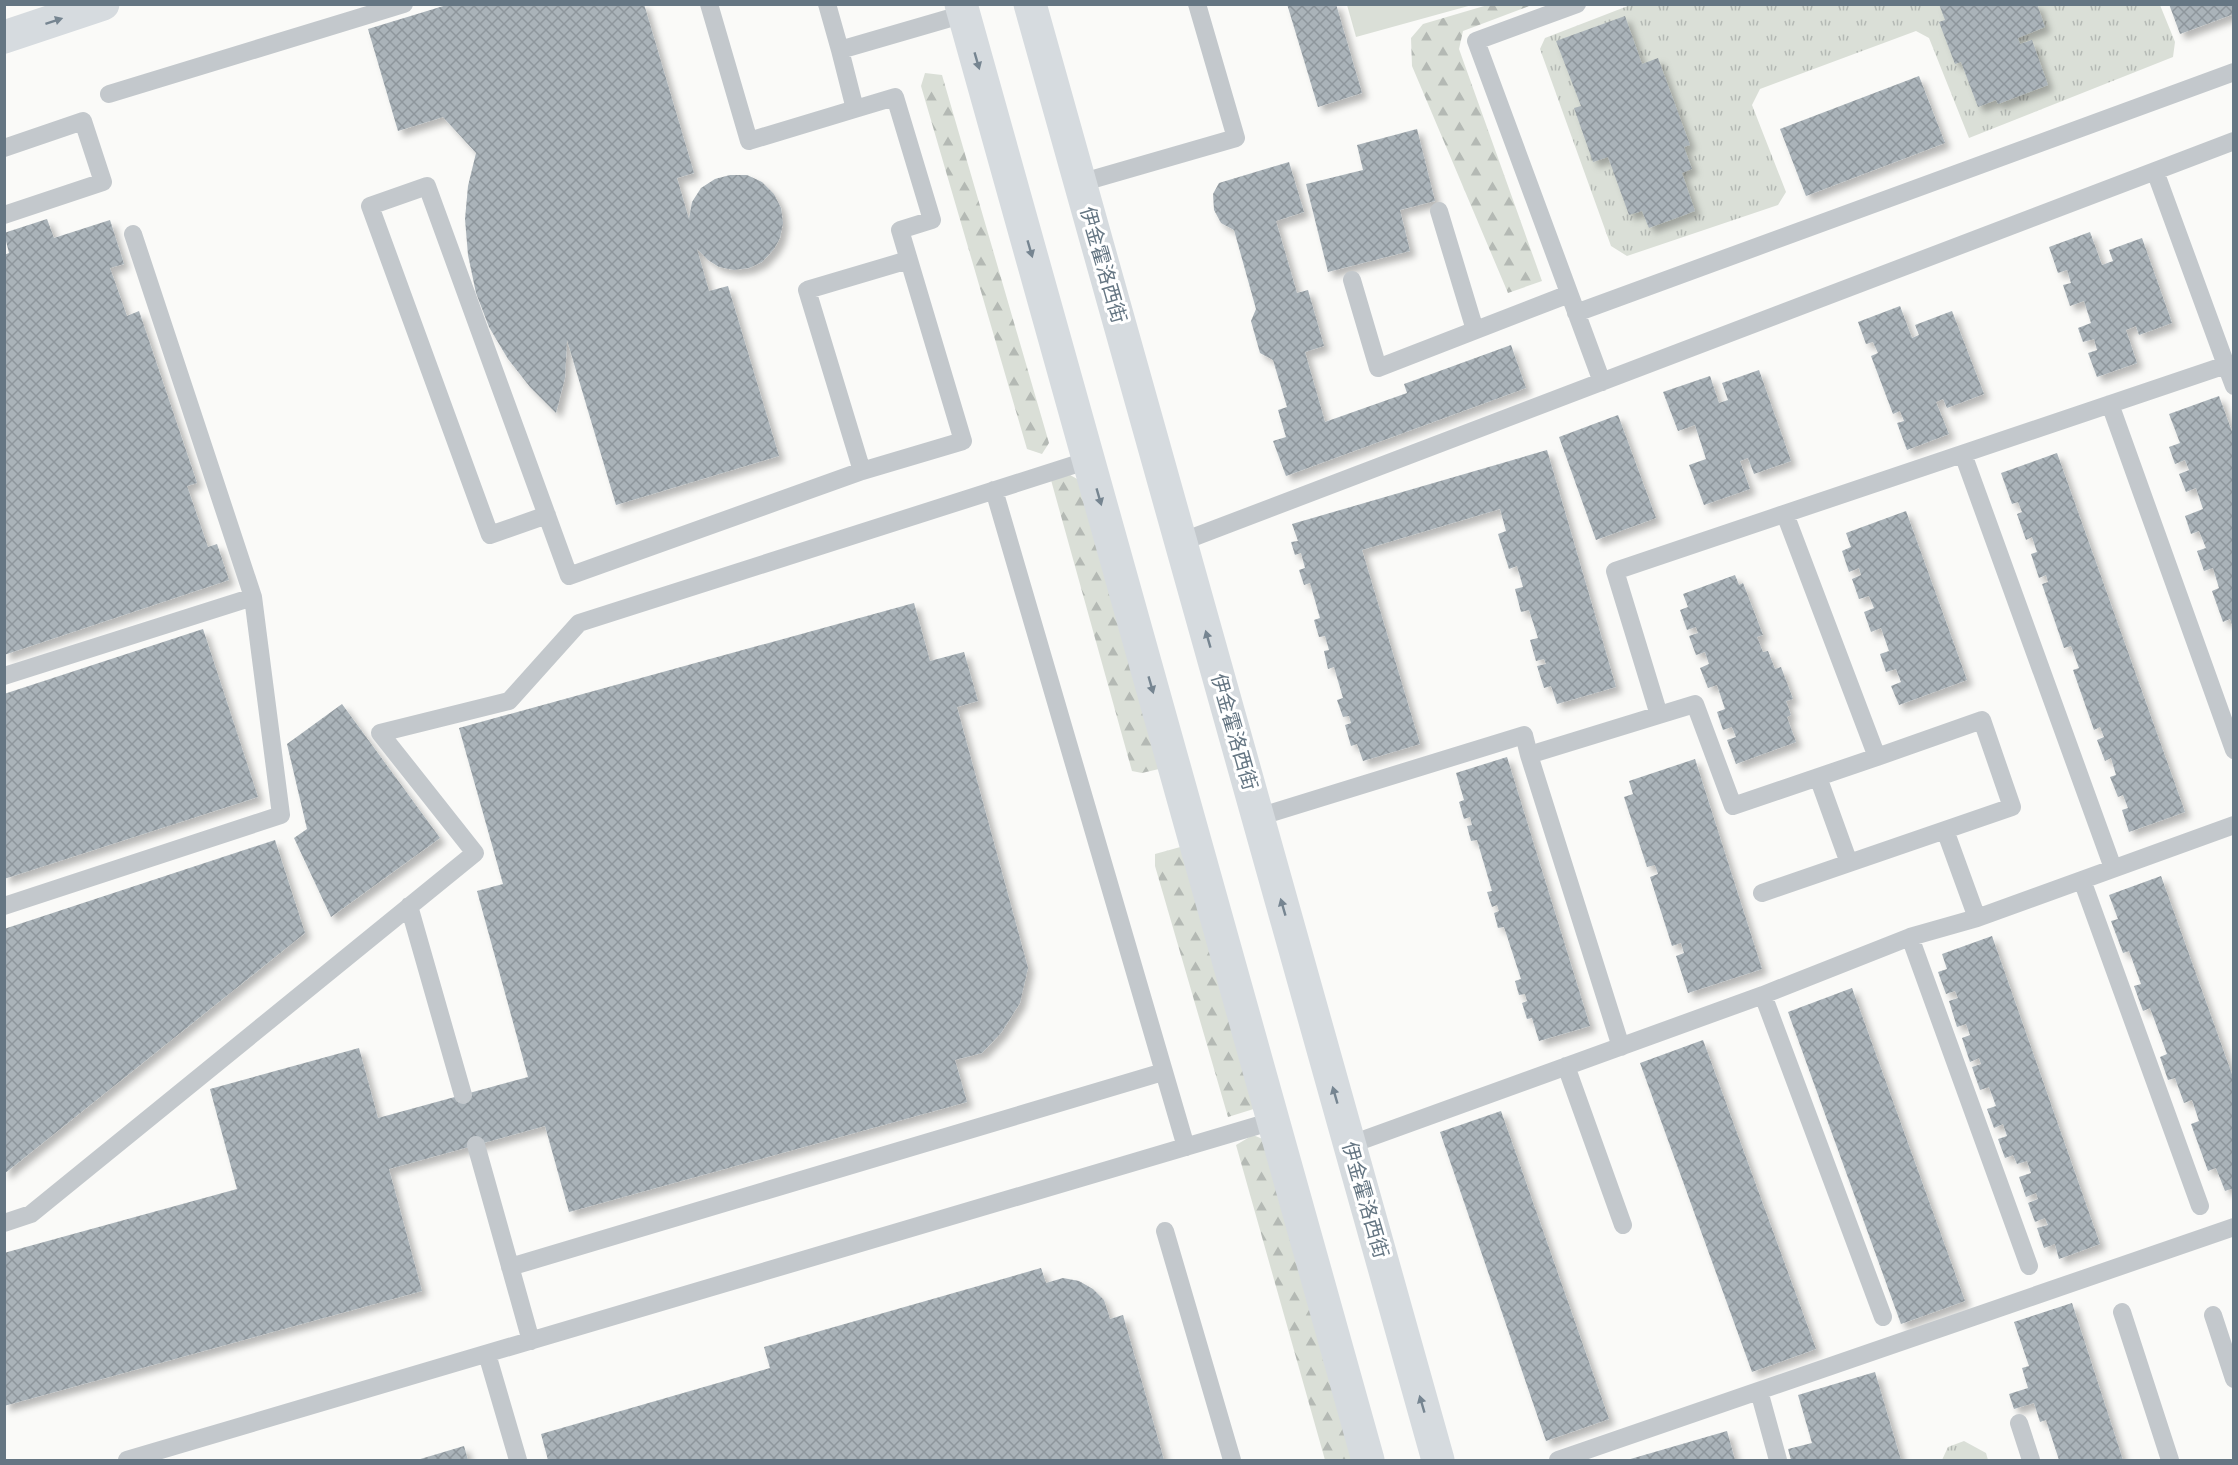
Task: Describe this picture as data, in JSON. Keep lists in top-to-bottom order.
{
  "streets": {
    "street": ["伊金霍洛西街"]
  }
}
